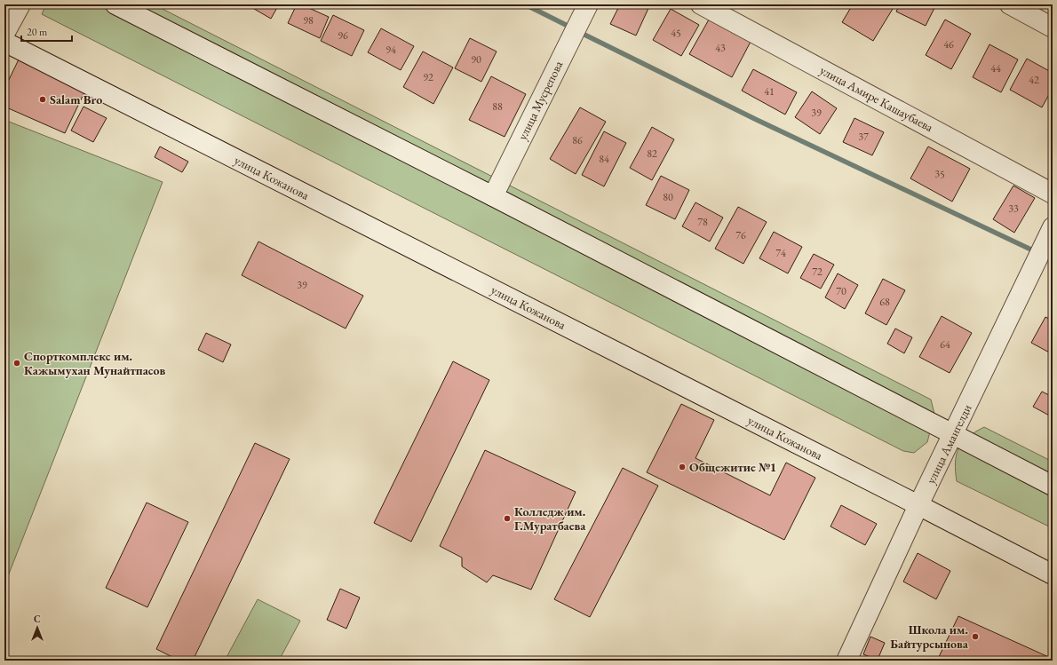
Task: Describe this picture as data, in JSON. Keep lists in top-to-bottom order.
{
  "streets": {
    "street": [
      "улица Амире Кашаубаева",
      "улица Мусрепова",
      "улица Кожанова",
      "улица Амангелди"
    ]
  },
  "crossings": [
    ["улица Кожанова", "улица Амангелди"]
  ],
  "places": [
    "Salam Bro",
    "Спорткомплекс им. Кажымухан Мунайтпасов",
    "Общежитие №1",
    "Колледж им. Г.Муратбаева",
    "Школа им. Байтурсынова"
  ],
  "house_numbers": [
    "98",
    "45",
    "96",
    "46",
    "43",
    "94",
    "90",
    "44",
    "92",
    "42",
    "41",
    "88",
    "39",
    "37",
    "86",
    "82",
    "84",
    "35",
    "80",
    "33",
    "78",
    "76",
    "74",
    "72",
    "39",
    "70",
    "68",
    "64"
  ],
  "scale_bar": "20 m",
  "north": "top"
}
